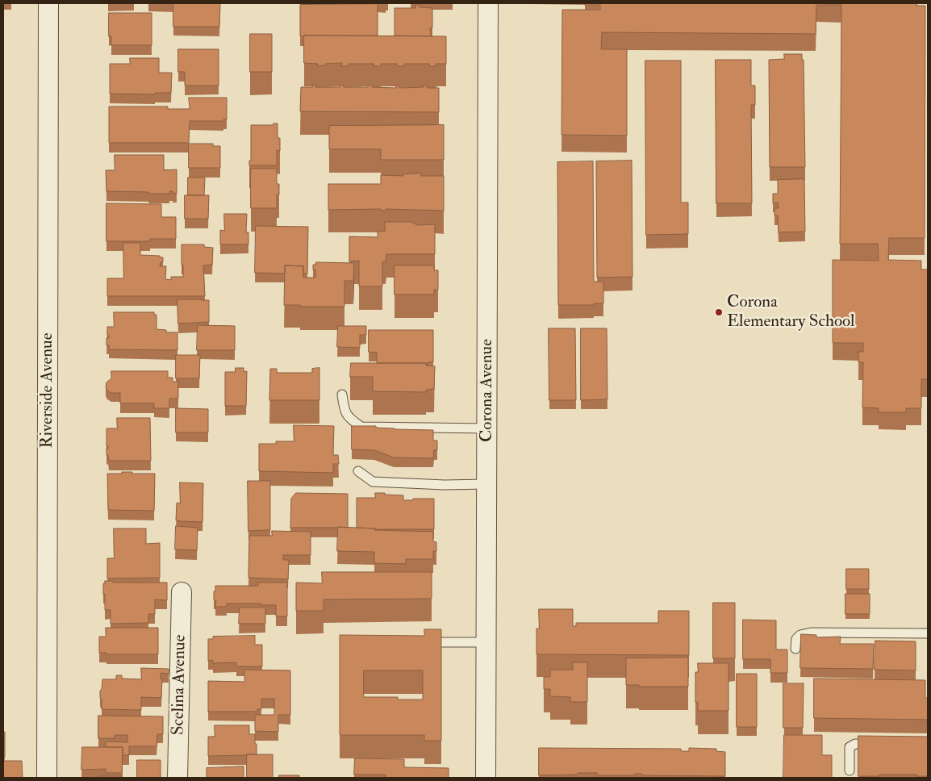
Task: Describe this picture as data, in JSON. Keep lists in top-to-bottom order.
{
  "streets": {
    "street": ["Riverside Avenue", "Corona Avenue", "Scelina Avenue"]
  },
  "places": ["Corona Elementary School"]
}
